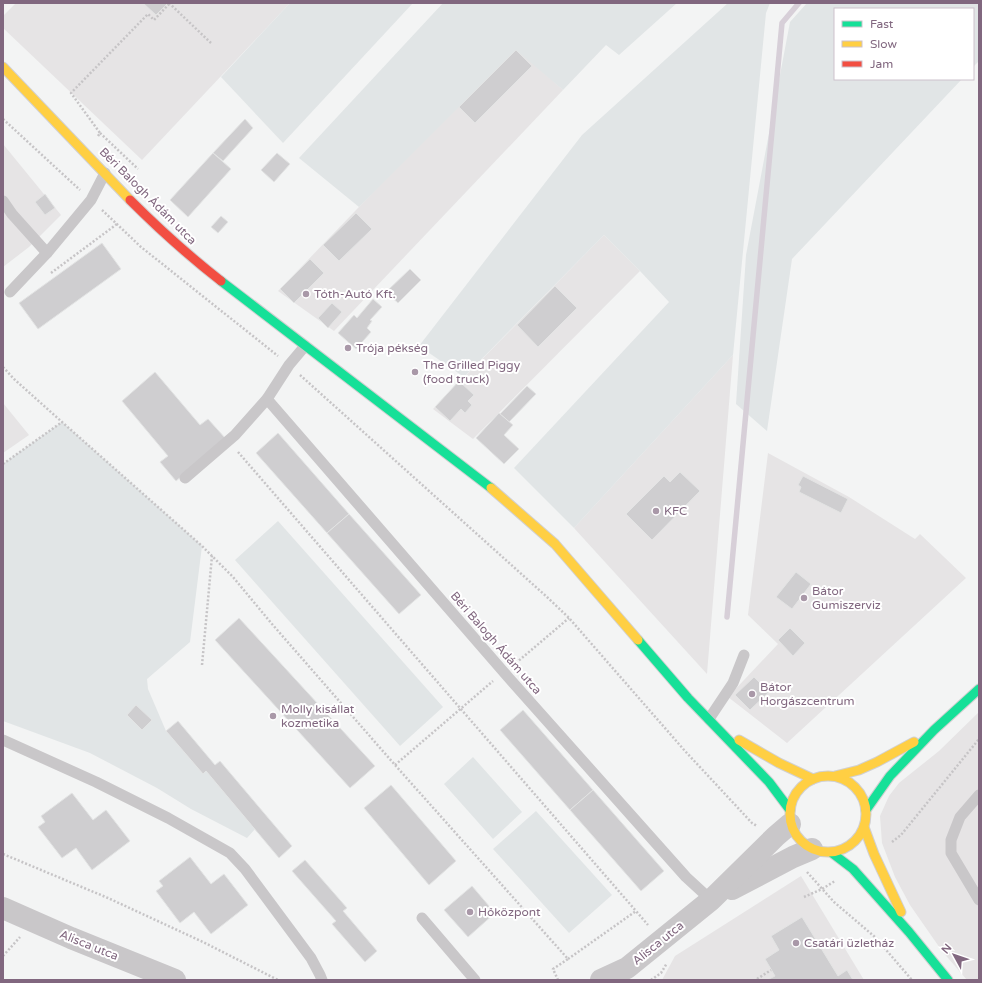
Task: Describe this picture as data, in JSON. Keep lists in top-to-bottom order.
{
  "streets": {
    "street": ["Béri Balogh Ádám utca", "Alisca utca"]
  },
  "crossings": [
    ["Béri Balogh Ádám utca", "Alisca utca"]
  ],
  "places": [
    "Tóth-Autó Kft.",
    "Trója pékség",
    "The Grilled Piggy (food truck)",
    "KFC",
    "Bátor Gumiszerviz",
    "Bátor Horgászcentrum",
    "Molly kisállat kozmetika",
    "Hőközpont",
    "Csatári üzletház"
  ],
  "legend": ["Fast", "Slow", "Jam"],
  "north": "top left"
}
